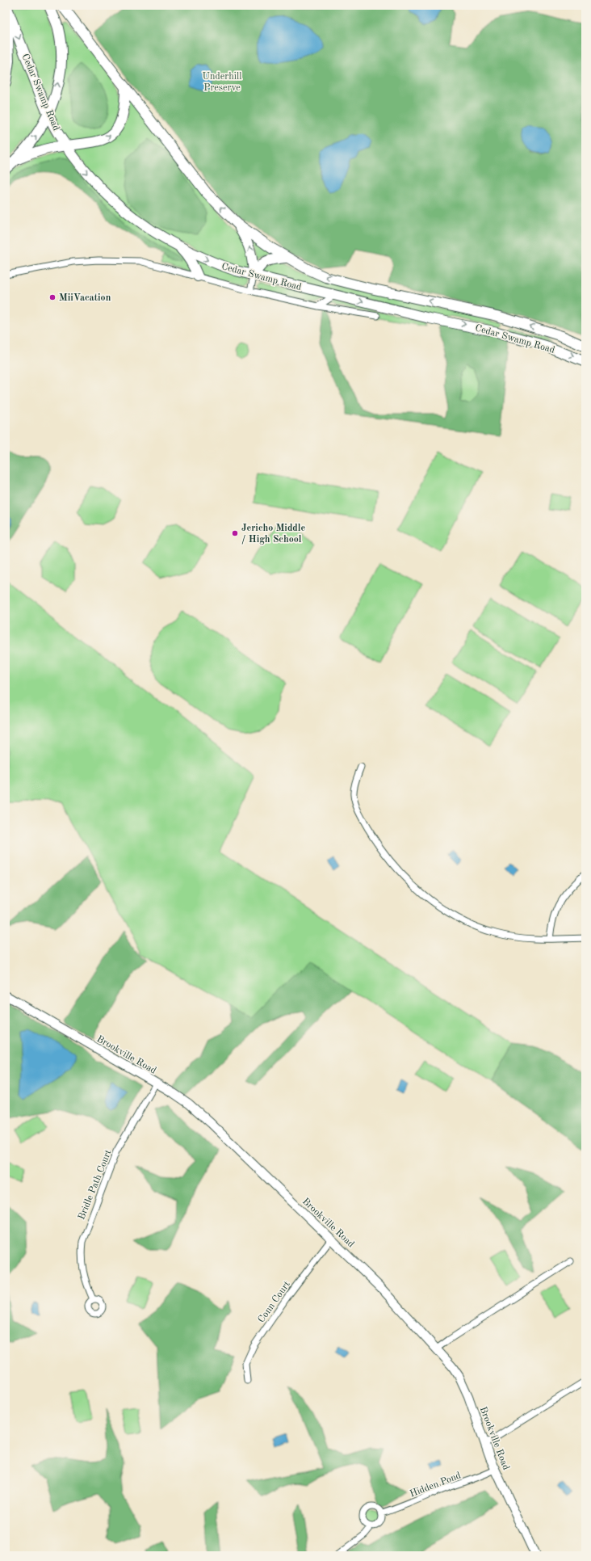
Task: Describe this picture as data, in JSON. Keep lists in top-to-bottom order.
{
  "streets": {
    "main road": ["Cedar Swamp Road"],
    "street": [
      "Brookville Road",
      "Bridle Path Court",
      "Conn Court",
      "Hidden Pond"
    ]
  },
  "crossings": [
    ["Brookville Road", "Bridle Path Court"],
    ["Brookville Road", "Conn Court"],
    ["Brookville Road", "Hidden Pond"]
  ],
  "parks": ["Underhill Preserve"],
  "places": ["MiiVacation", "Jericho Middle / High School"]
}
